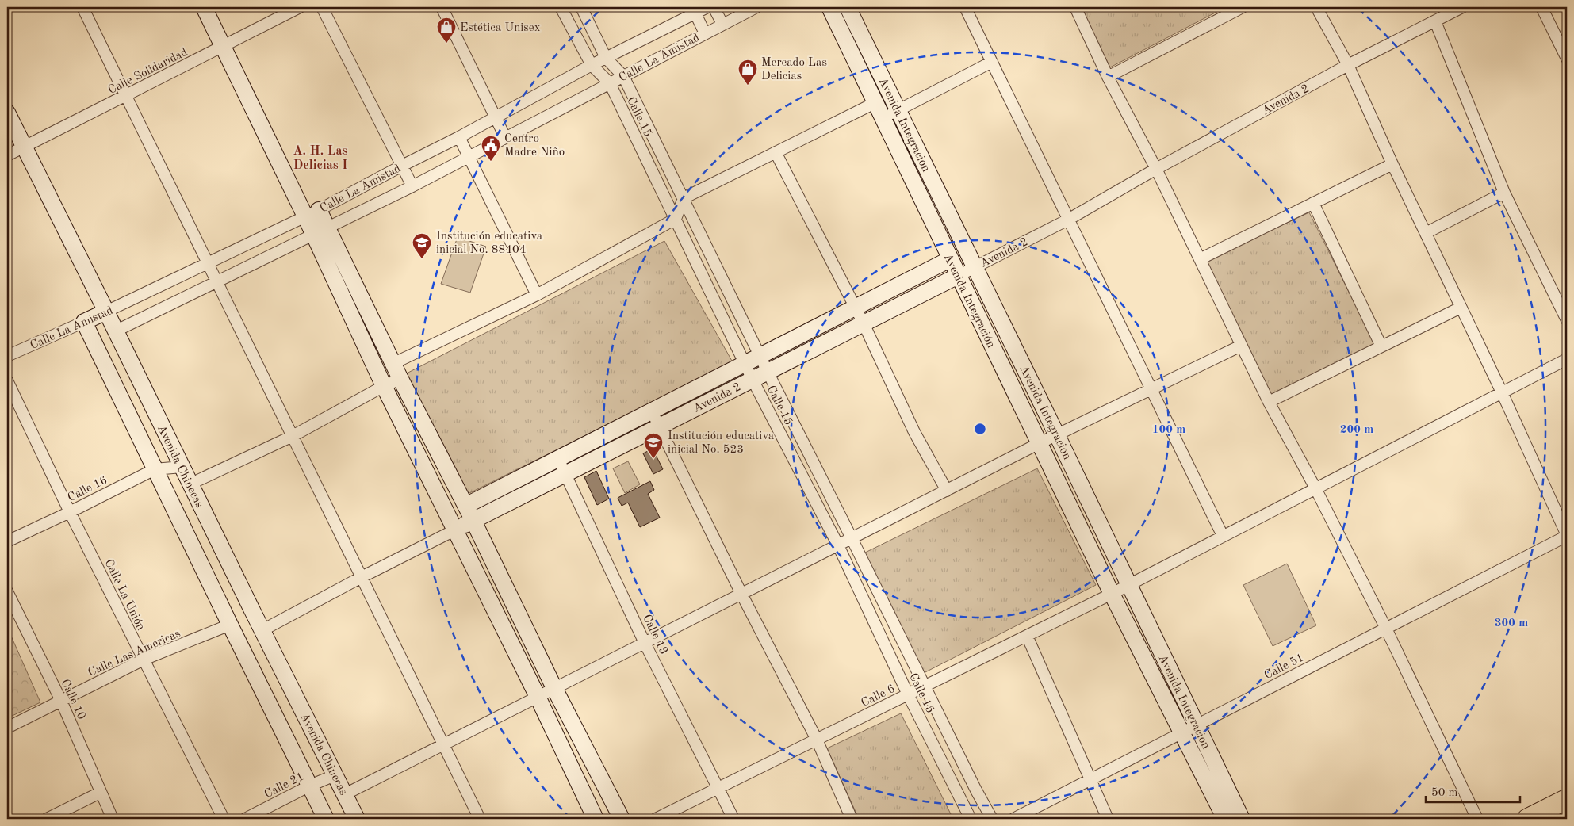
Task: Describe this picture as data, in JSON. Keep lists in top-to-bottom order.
{
  "streets": {
    "main road": [
      "Calle La Amistad",
      "Avenida 2",
      "Avenida Integracion",
      "Avenida Integración",
      "Avenida Chinecas"
    ],
    "street": [
      "Calle Solidaridad",
      "Calle 15",
      "Calle 16",
      "Calle La Unión",
      "Calle 13",
      "Calle Las Americas",
      "Calle 51",
      "Calle 6",
      "Calle 10",
      "Calle 21"
    ]
  },
  "crossings": [
    ["Calle La Amistad", "Calle 15"],
    ["Calle La Amistad", "Avenida Chinecas"],
    ["Calle Solidaridad", "Avenida Chinecas"],
    ["Avenida 2", "Calle 15"],
    ["Avenida 2", "Avenida Integracion"],
    ["Avenida 2", "Avenida Integración"],
    ["Avenida 2", "Calle 13"],
    ["Calle 15", "Calle 6"],
    ["Avenida Integracion", "Calle 51"],
    ["Avenida Integracion", "Calle 6"],
    ["Avenida Integración", "Calle 51"],
    ["Avenida Integración", "Calle 6"],
    ["Avenida Chinecas", "Calle 16"],
    ["Avenida Chinecas", "Calle Las Americas"],
    ["Avenida Chinecas", "Calle 21"],
    ["Calle 16", "Calle La Unión"],
    ["Calle La Unión", "Calle Las Americas"],
    ["Calle 13", "Calle 6"],
    ["Calle Las Americas", "Calle 10"]
  ],
  "districts": ["A. H. Las Delicias I"],
  "places": {
    "shop": ["Estética Unisex", "Mercado Las Delicias"],
    "public building": ["Centro Madre Niño"],
    "school or university": ["Institución educativa inicial No. 88404", "Institución educativa inicial No. 523"]
  },
  "scale_bar": "50 m",
  "rings": ["100 m", "200 m", "300 m"]
}
